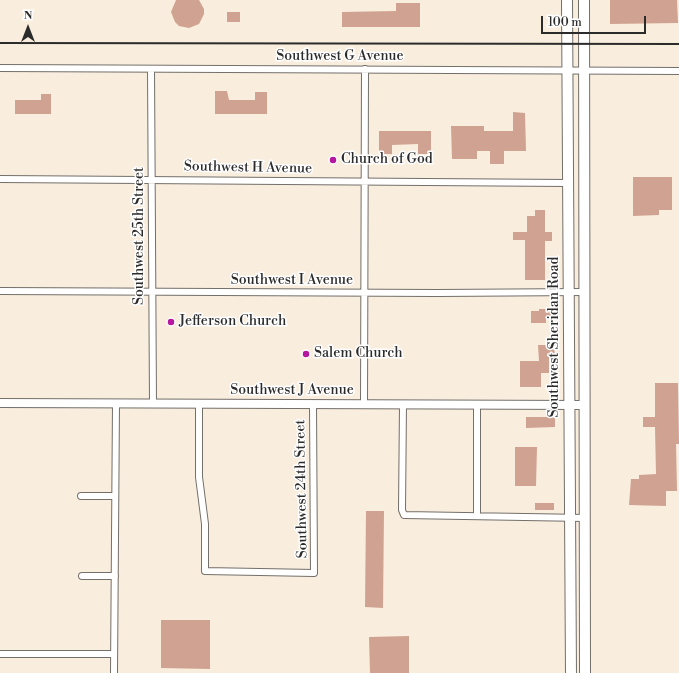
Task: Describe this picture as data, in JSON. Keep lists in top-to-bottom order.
{
  "streets": {
    "main road": ["Southwest Sheridan Road"],
    "street": [
      "Southwest G Avenue",
      "Southwest H Avenue",
      "Southwest 25th Street",
      "Southwest I Avenue",
      "Southwest J Avenue",
      "Southwest 24th Street"
    ]
  },
  "crossings": [
    ["Southwest G Avenue", "Southwest 25th Street"],
    ["Southwest G Avenue", "Southwest Sheridan Road"],
    ["Southwest H Avenue", "Southwest 25th Street"],
    ["Southwest H Avenue", "Southwest Sheridan Road"],
    ["Southwest 25th Street", "Southwest I Avenue"],
    ["Southwest 25th Street", "Southwest J Avenue"],
    ["Southwest I Avenue", "Southwest Sheridan Road"],
    ["Southwest Sheridan Road", "Southwest J Avenue"],
    ["Southwest J Avenue", "Southwest 24th Street"]
  ],
  "places": ["Church of God", "Jefferson Church", "Salem Church"],
  "scale_bar": "100 m",
  "north": "top"
}
